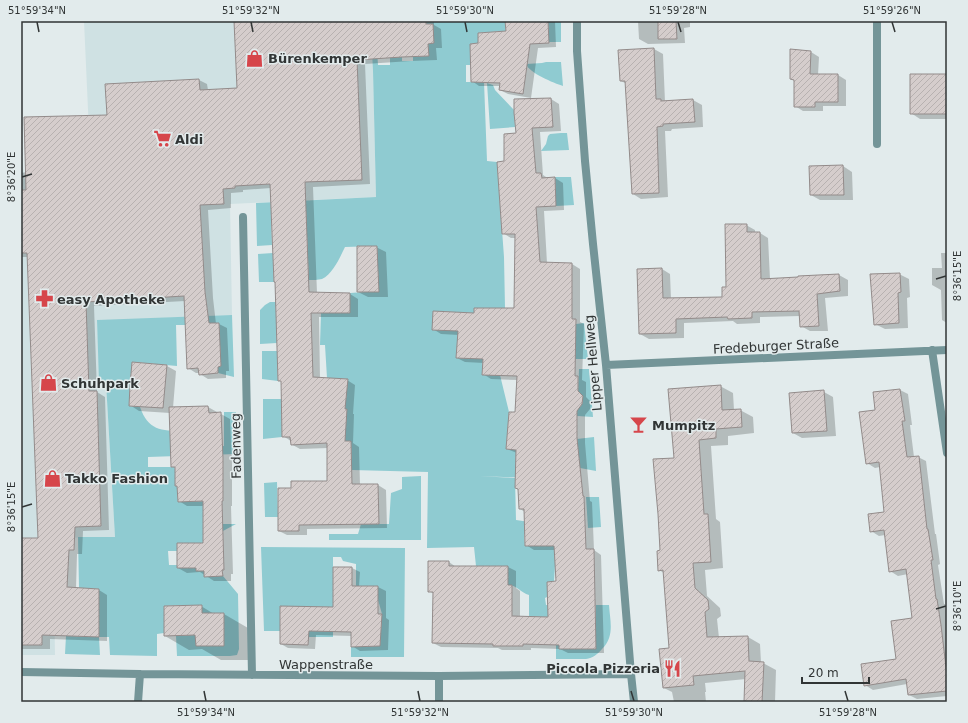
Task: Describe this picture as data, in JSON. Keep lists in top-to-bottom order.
{
  "streets": {
    "street": [
      "Fredeburger Straße",
      "Lipper Hellweg",
      "Fadenweg",
      "Wappenstraße"
    ]
  },
  "crossings": [
    ["Fredeburger Straße", "Lipper Hellweg"],
    ["Lipper Hellweg", "Wappenstraße"],
    ["Fadenweg", "Wappenstraße"]
  ],
  "places": {
    "shop": ["Bürenkemper", "Schuhpark", "Takko Fashion"],
    "supermarket": ["Aldi"],
    "pharmacy": ["easy Apotheke"],
    "bar": ["Mumpitz"],
    "restaurant": ["Piccola Pizzeria"]
  },
  "scale_bar": "20 m",
  "coordinates": [
    "51°59'34\"N",
    "51°59'32\"N",
    "51°59'30\"N",
    "51°59'28\"N",
    "51°59'26\"N",
    "8°36'20\"E",
    "8°36'15\"E",
    "8°36'10\"E"
  ]
}
